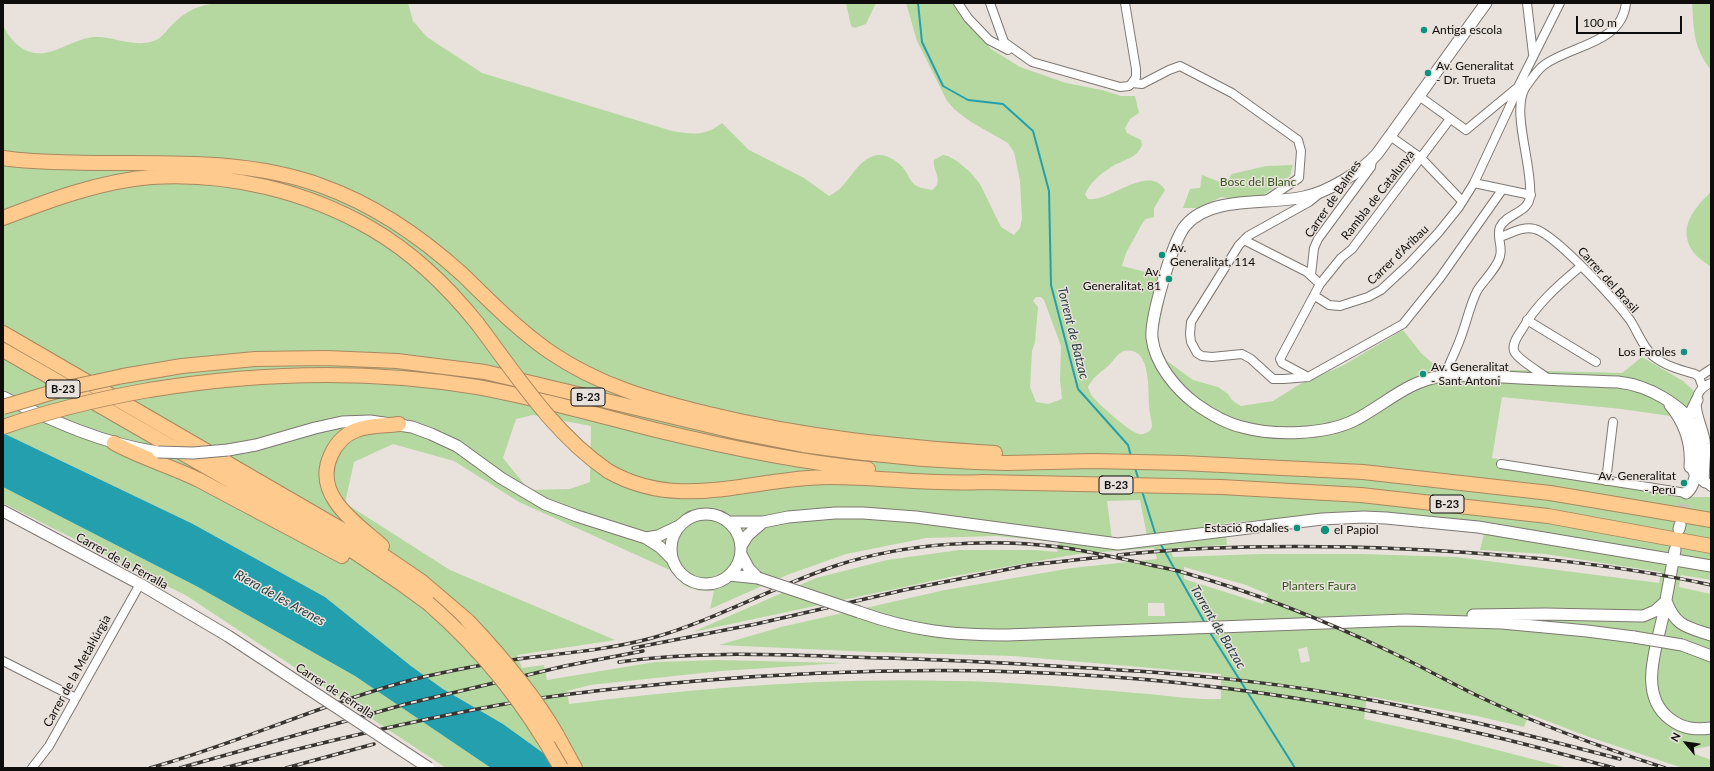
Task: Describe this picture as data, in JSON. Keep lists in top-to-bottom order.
{
  "streets": {
    "highway": ["B-23"],
    "street": [
      "Rambla de Catalunya",
      "Carrer de Balmes",
      "Carrer d'Aribau",
      "Carrer del Brasil",
      "Carrer de la Ferralla",
      "Carrer de la Metal·lúrgia",
      "Carrer de Ferralla"
    ]
  },
  "crossings": [
    ["Carrer de la Ferralla", "Carrer de la Metal·lúrgia"],
    ["Carrer de la Ferralla", "Carrer de Ferralla"]
  ],
  "water": ["Torrent de Batzac", "Riera de les Arenes"],
  "parks": ["Bosc del Blanc", "Planters Faura"],
  "places": [
    "Antiga escola",
    "Av. Generalitat - Dr. Trueta",
    "Av. Generalitat, 114",
    "Av. Generalitat, 81",
    "Los Faroles",
    "Av. Generalitat - Sant Antoni",
    "Av. Generalitat - Perú",
    "Estació Rodalies",
    "el Papiol"
  ],
  "scale_bar": "100 m",
  "north": "top left"
}
